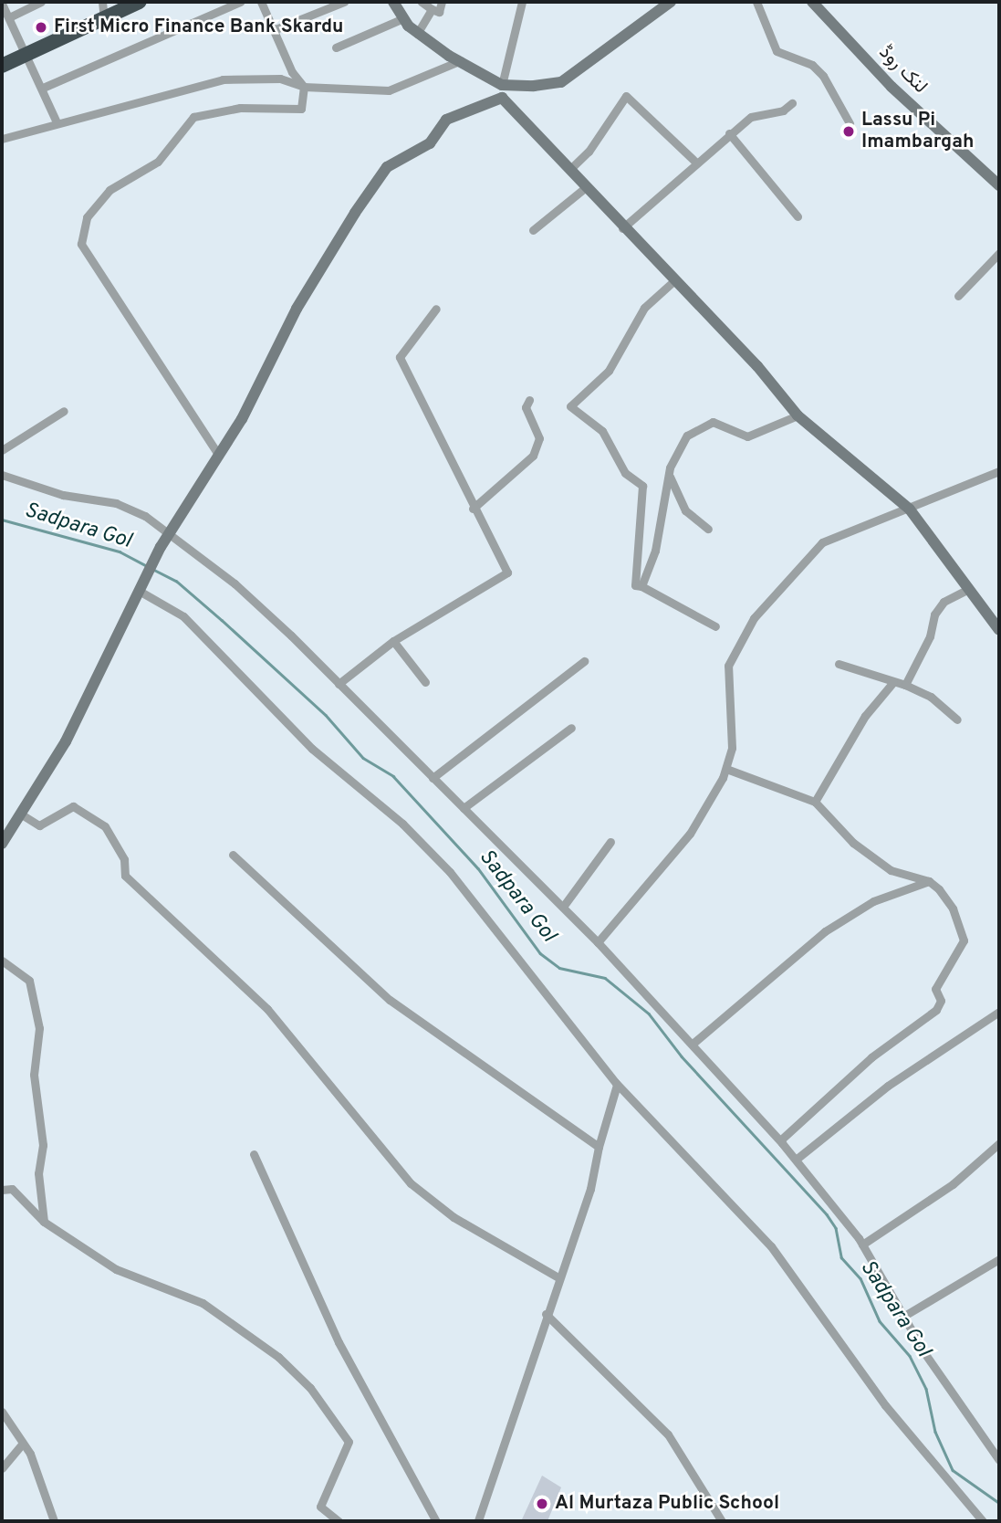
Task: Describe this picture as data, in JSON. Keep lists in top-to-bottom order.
{
  "streets": {
    "main road": ["لنک روڈ"]
  },
  "water": ["Sadpara Gol"],
  "places": ["First Micro Finance Bank Skardu", "Lassu Pi Imambargah", "Al Murtaza Public School"]
}
